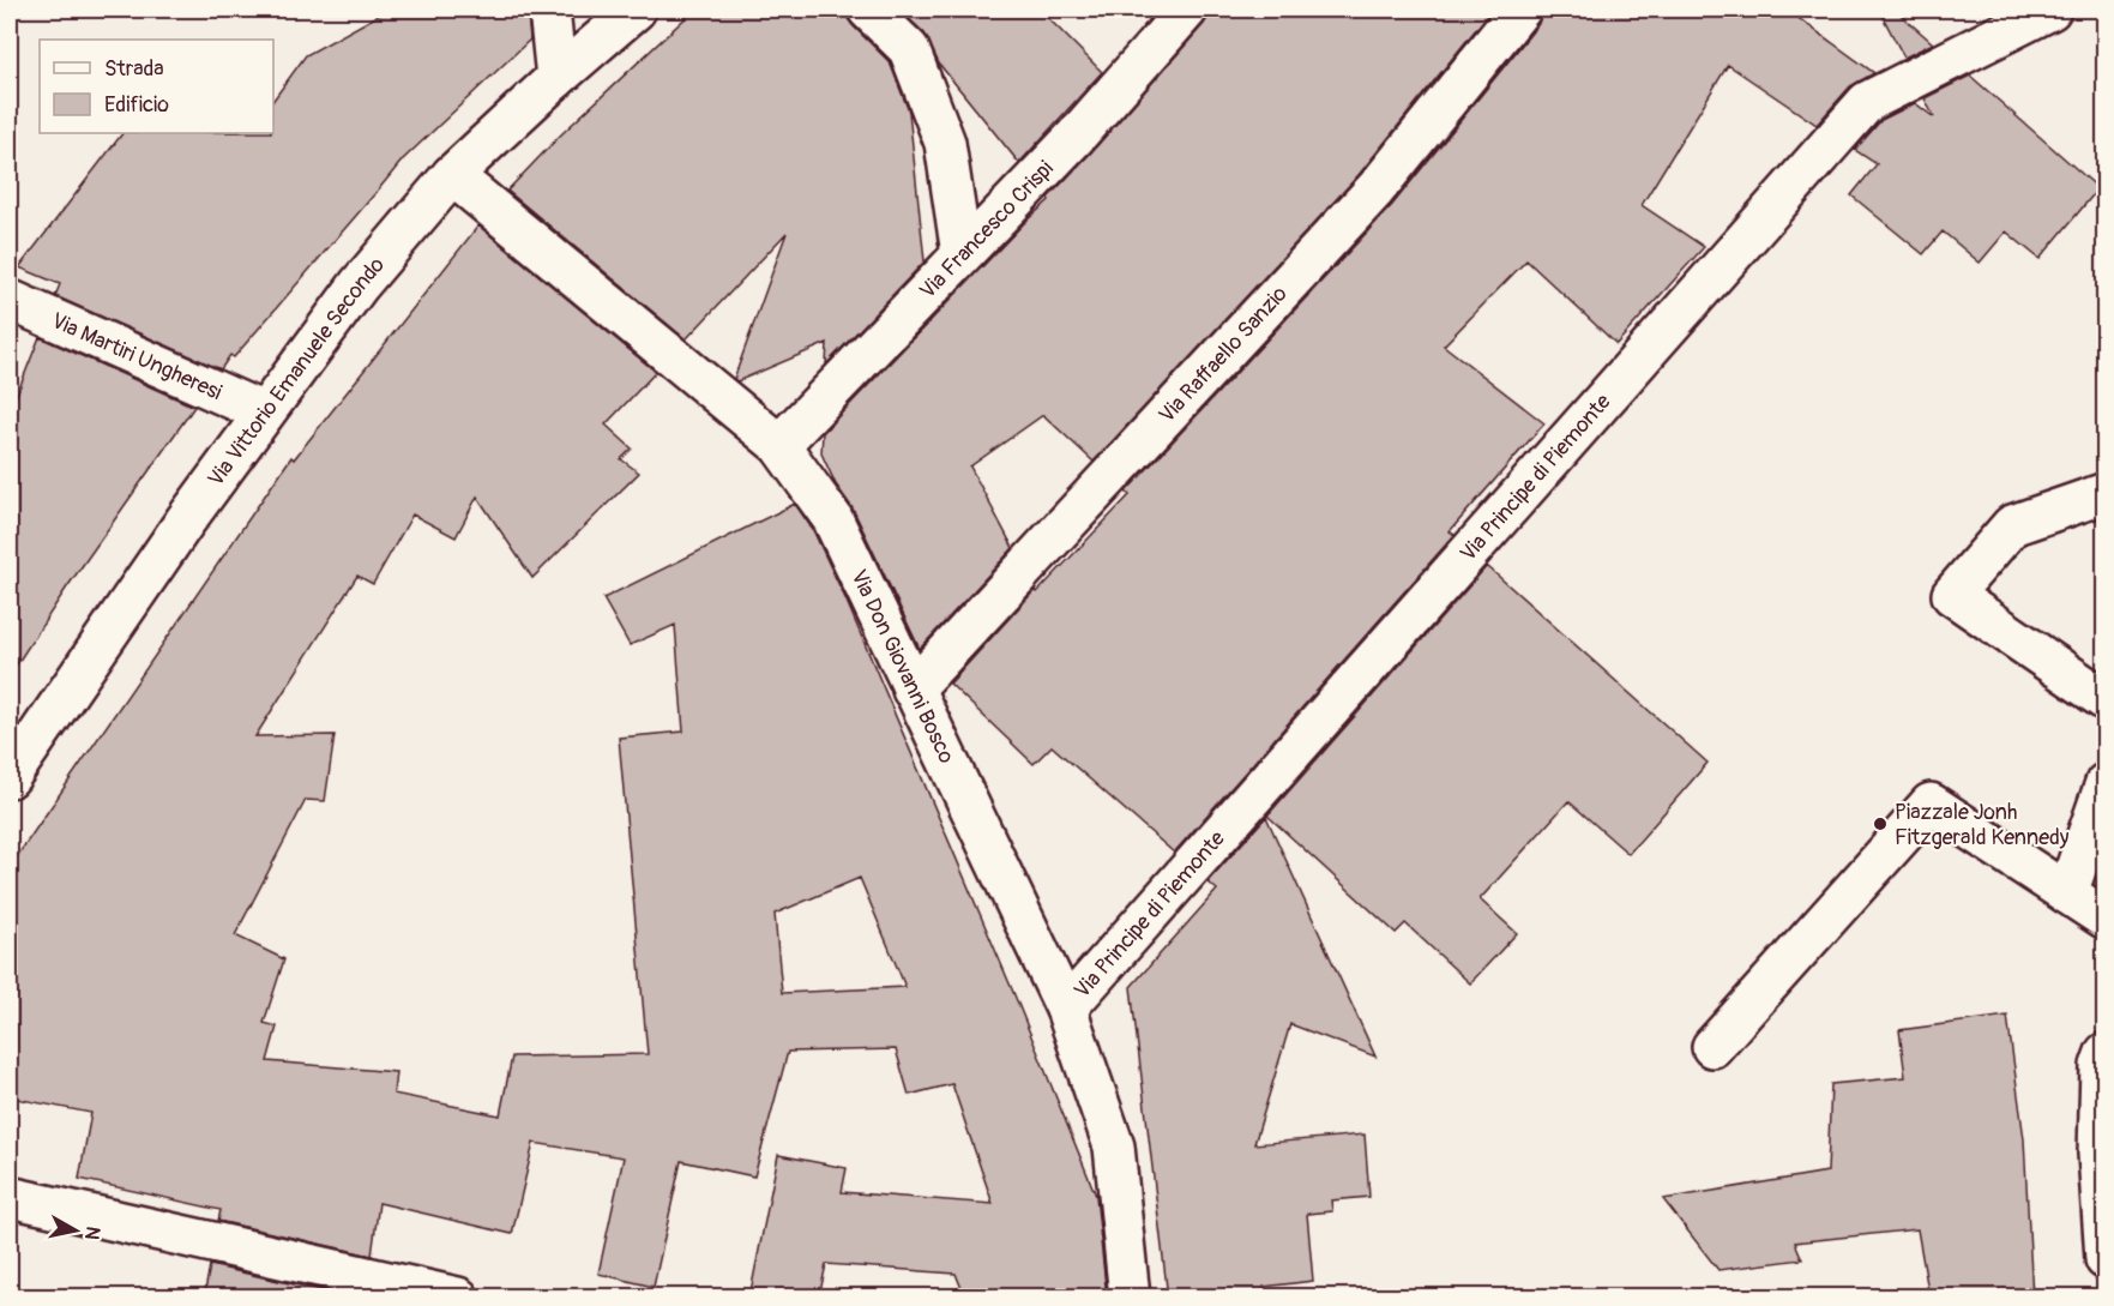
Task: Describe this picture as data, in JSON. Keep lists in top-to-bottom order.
{
  "streets": {
    "street": [
      "Via Francesco Crispi",
      "Via Raffaello Sanzio",
      "Via Martiri Ungheresi",
      "Via Vittorio Emanuele Secondo",
      "Via Principe di Piemonte",
      "Via Don Giovanni Bosco"
    ]
  },
  "crossings": [
    ["Via Francesco Crispi", "Via Don Giovanni Bosco"],
    ["Via Raffaello Sanzio", "Via Don Giovanni Bosco"],
    ["Via Martiri Ungheresi", "Via Vittorio Emanuele Secondo"],
    ["Via Vittorio Emanuele Secondo", "Via Don Giovanni Bosco"],
    ["Via Principe di Piemonte", "Via Don Giovanni Bosco"]
  ],
  "places": ["Piazzale Jonh Fitzgerald Kennedy"],
  "legend": ["Strada", "Edificio"],
  "north": "right"
}
